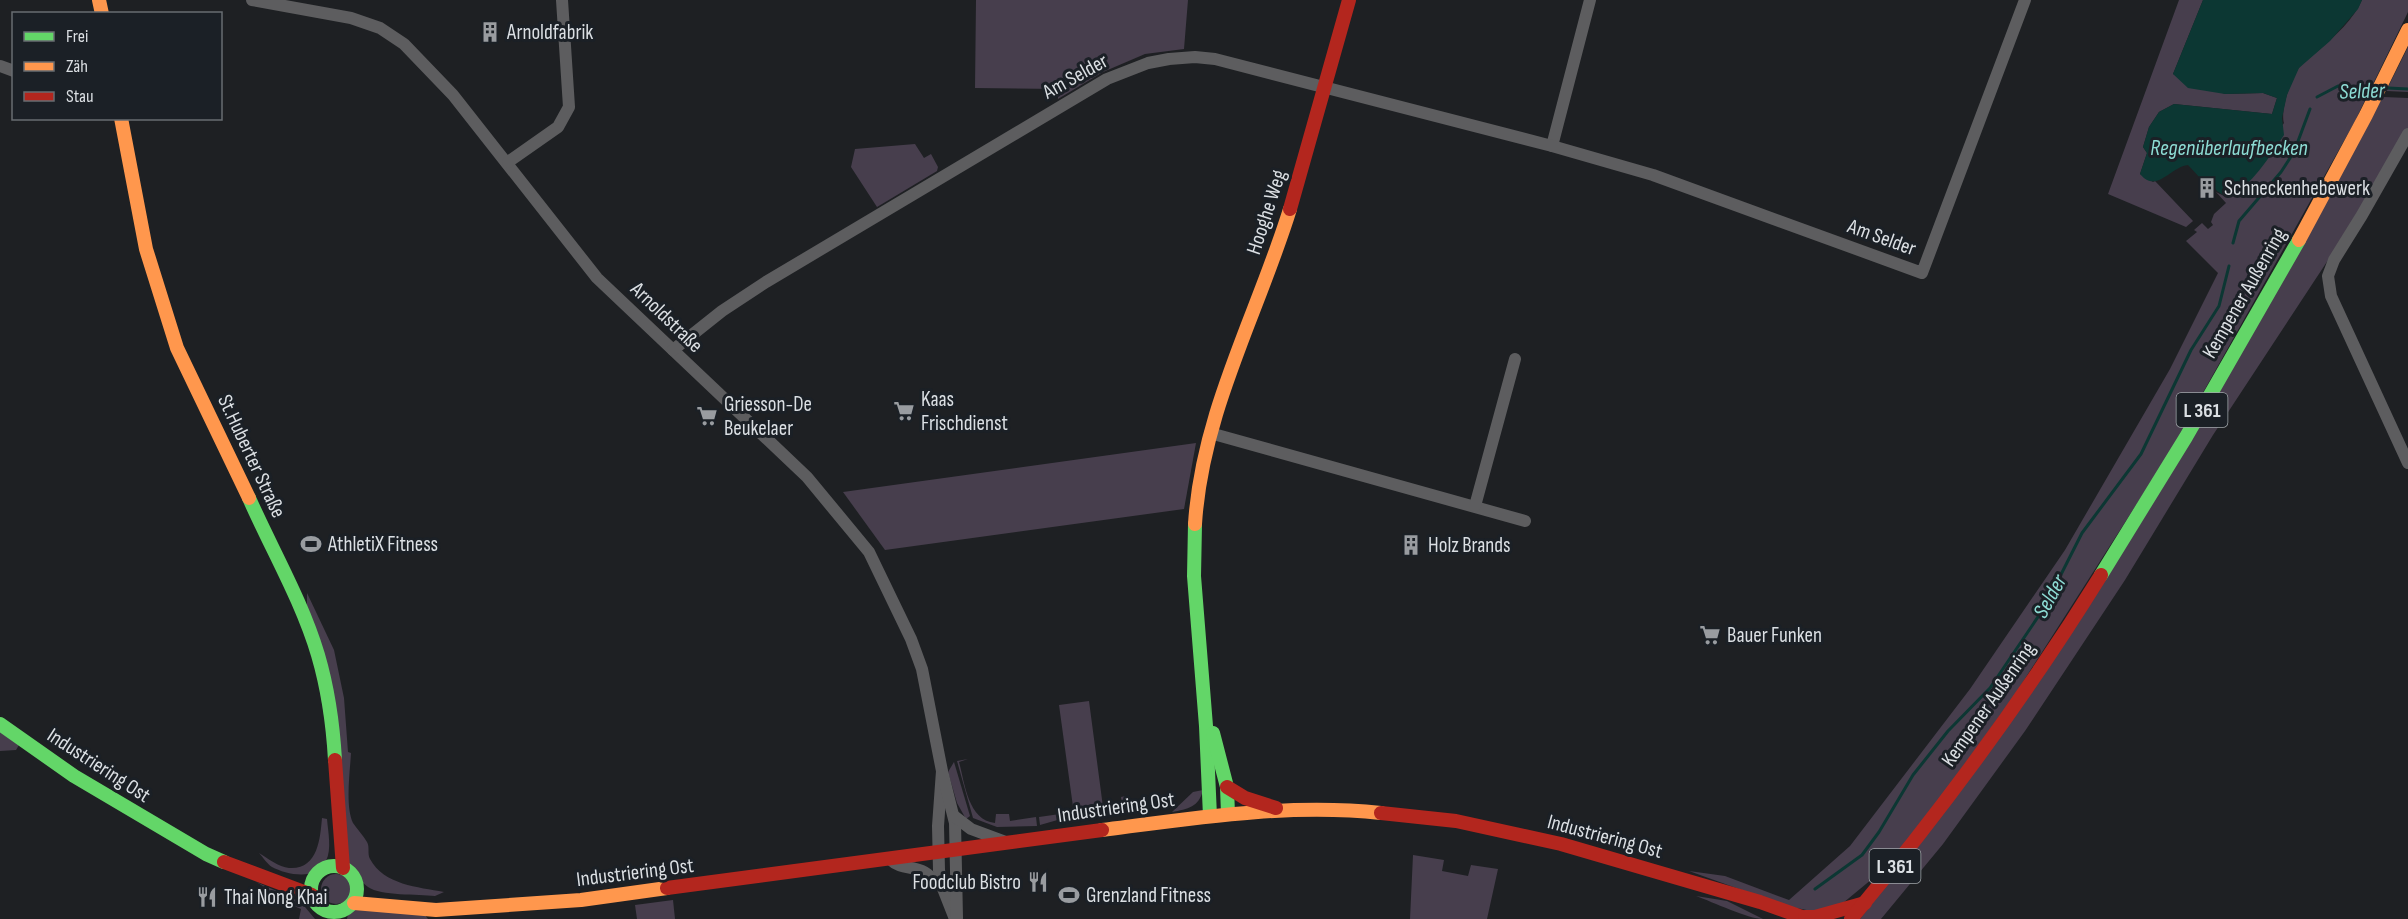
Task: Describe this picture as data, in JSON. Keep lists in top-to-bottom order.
{
  "streets": {
    "street": [
      "Am Selder",
      "Hooghe Weg",
      "Kempener Außenring",
      "Arnoldstraße",
      "L 361",
      "St.Huberter Straße",
      "Industriering Ost"
    ]
  },
  "crossings": [
    ["Am Selder", "Hooghe Weg"],
    ["Am Selder", "Arnoldstraße"],
    ["Hooghe Weg", "Industriering Ost"],
    ["Arnoldstraße", "Industriering Ost"],
    ["St.Huberter Straße", "Industriering Ost"]
  ],
  "water": ["Selder", "Regenüberlaufbecken"],
  "places": {
    "building": ["Arnoldfabrik", "Schneckenhebewerk", "Holz Brands"],
    "supermarket": ["Kaas Frischdienst", "Griesson-De Beukelaer", "Bauer Funken"],
    "sports": ["AthletiX Fitness", "Grenzland Fitness"],
    "restaurant": ["Foodclub Bistro", "Thai Nong Khai"]
  },
  "legend": ["Frei", "Zäh", "Stau"]
}
